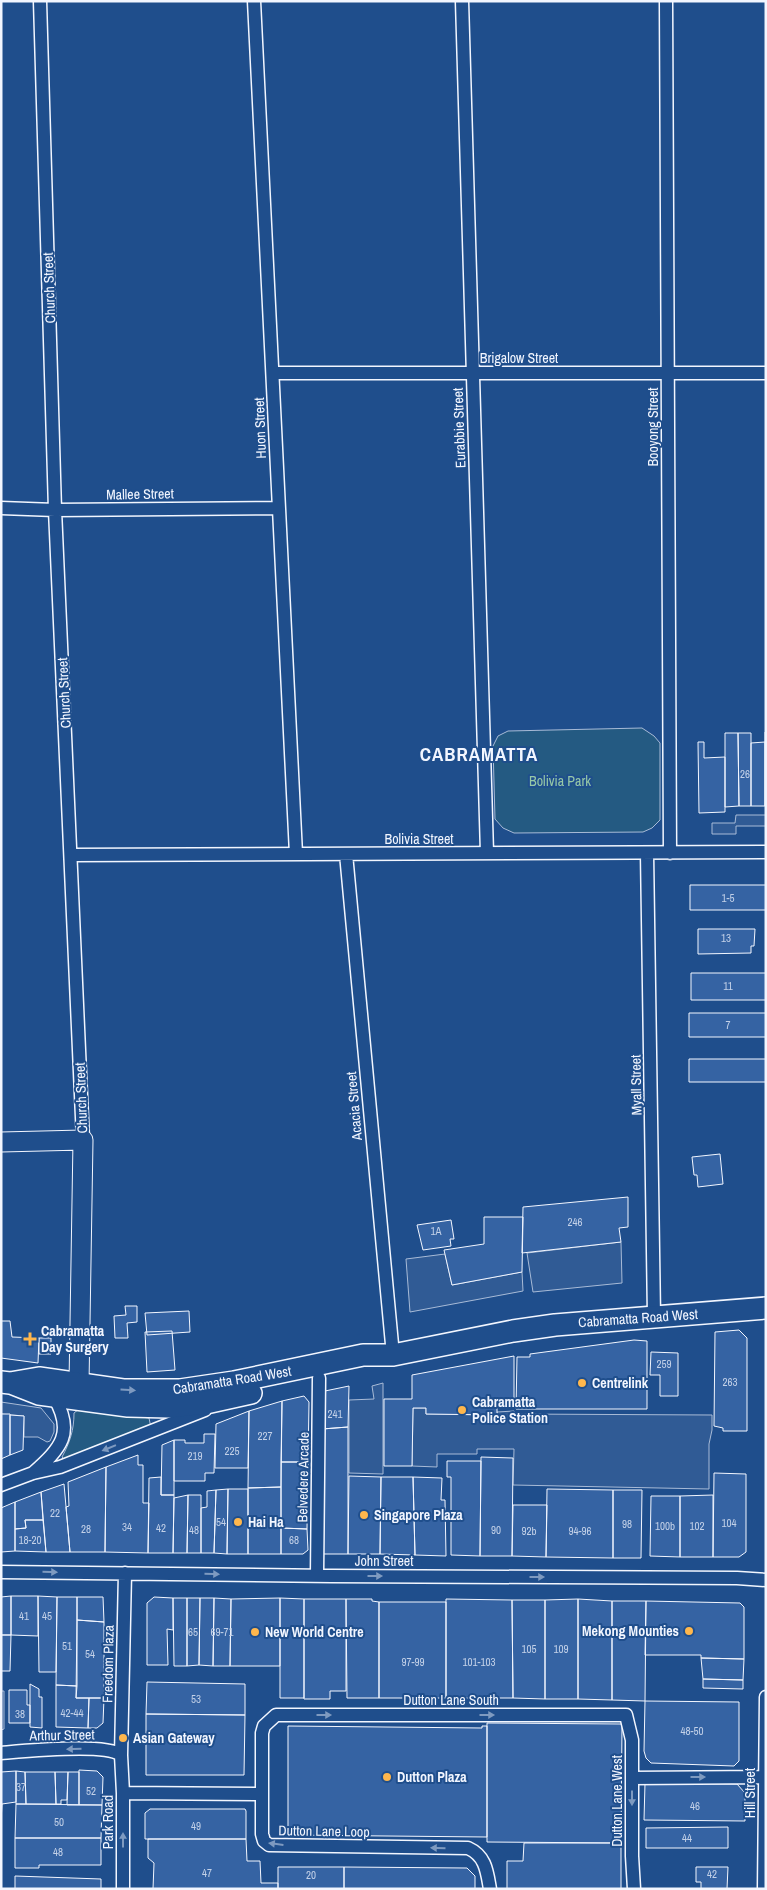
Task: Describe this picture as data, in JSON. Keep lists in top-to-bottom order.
{
  "streets": {
    "main road": ["Church Street", "Cabramatta Road West"],
    "street": [
      "Brigalow Street",
      "Booyong Street",
      "Huon Street",
      "Eurabbie Street",
      "Mallee Street",
      "Bolivia Street",
      "Myall Street",
      "Acacia Street",
      "Belvedere Arcade",
      "John Street",
      "Freedom Plaza",
      "Dutton Lane South",
      "Arthur Street",
      "Hill Street",
      "Dutton Lane West",
      "Park Road",
      "Dutton Lane Loop"
    ]
  },
  "crossings": [
    ["Church Street", "Mallee Street"],
    ["Church Street", "Bolivia Street"],
    ["Church Street", "Cabramatta Road West"],
    ["Brigalow Street", "Booyong Street"],
    ["Brigalow Street", "Huon Street"],
    ["Brigalow Street", "Eurabbie Street"],
    ["Booyong Street", "Bolivia Street"],
    ["Huon Street", "Mallee Street"],
    ["Huon Street", "Bolivia Street"],
    ["Eurabbie Street", "Bolivia Street"],
    ["Bolivia Street", "Myall Street"],
    ["Bolivia Street", "Acacia Street"],
    ["Myall Street", "Cabramatta Road West"],
    ["Acacia Street", "Cabramatta Road West"],
    ["Cabramatta Road West", "Belvedere Arcade"],
    ["Belvedere Arcade", "John Street"],
    ["John Street", "Freedom Plaza"],
    ["Freedom Plaza", "Arthur Street"],
    ["Freedom Plaza", "Park Road"],
    ["Dutton Lane South", "Dutton Lane West"],
    ["Dutton Lane South", "Dutton Lane Loop"],
    ["Arthur Street", "Park Road"]
  ],
  "one_way": [
    "John Street",
    "Dutton Lane South",
    "Arthur Street",
    "Dutton Lane West",
    "Park Road",
    "Dutton Lane Loop"
  ],
  "districts": ["CABRAMATTA"],
  "parks": ["Bolivia Park"],
  "places": {
    "health": ["Cabramatta Day Surgery"],
    "other": [
      "Centrelink",
      "Cabramatta Police Station",
      "Singapore Plaza",
      "Hai Ha",
      "Mekong Mounties",
      "New World Centre",
      "Asian Gateway",
      "Dutton Plaza"
    ]
  },
  "house_numbers": [
    "26",
    "1-5",
    "13",
    "11",
    "7",
    "246",
    "1A",
    "259",
    "263",
    "241",
    "227",
    "225",
    "219",
    "22",
    "54",
    "104",
    "98",
    "100b",
    "102",
    "34",
    "42",
    "28",
    "48",
    "90",
    "92b",
    "94-96",
    "18-20",
    "68",
    "41",
    "45",
    "65",
    "69-71",
    "51",
    "105",
    "109",
    "54",
    "97-99",
    "101-103",
    "53",
    "42-44",
    "38",
    "48-50",
    "37",
    "52",
    "46",
    "50",
    "49",
    "44",
    "48",
    "47",
    "42",
    "20"
  ]
}
